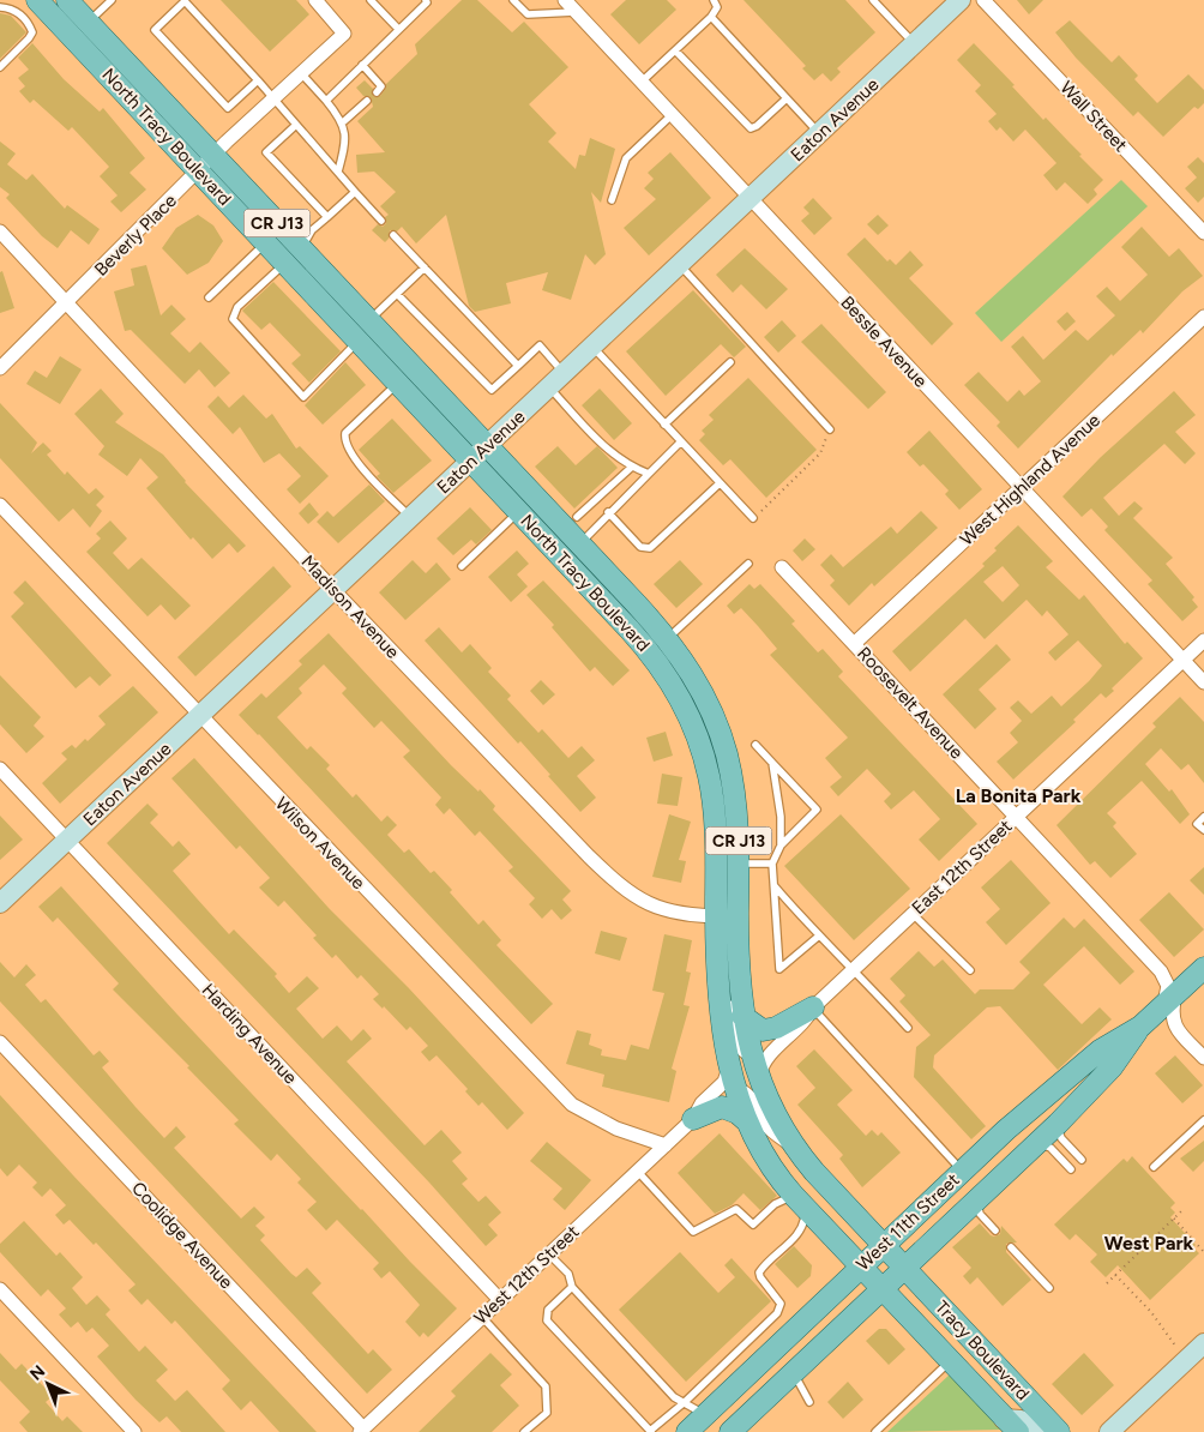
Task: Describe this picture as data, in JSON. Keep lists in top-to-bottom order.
{
  "streets": {
    "main road": [
      "North Tracy Boulevard",
      "CR J13",
      "West 11th Street",
      "Tracy Boulevard"
    ],
    "street": [
      "Wall Street",
      "Eaton Avenue",
      "Beverly Place",
      "Bessle Avenue",
      "West Highland Avenue",
      "Madison Avenue",
      "Roosevelt Avenue",
      "Wilson Avenue",
      "East 12th Street",
      "Harding Avenue",
      "Coolidge Avenue",
      "West 12th Street"
    ]
  },
  "crossings": [
    ["Eaton Avenue", "North Tracy Boulevard"],
    ["Eaton Avenue", "Bessle Avenue"],
    ["Eaton Avenue", "Madison Avenue"],
    ["Eaton Avenue", "Wilson Avenue"],
    ["Eaton Avenue", "Harding Avenue"],
    ["North Tracy Boulevard", "Beverly Place"],
    ["North Tracy Boulevard", "Madison Avenue"],
    ["North Tracy Boulevard", "East 12th Street"],
    ["North Tracy Boulevard", "West 11th Street"],
    ["North Tracy Boulevard", "Tracy Boulevard"],
    ["Beverly Place", "Madison Avenue"],
    ["Bessle Avenue", "West Highland Avenue"],
    ["Bessle Avenue", "East 12th Street"],
    ["West Highland Avenue", "Roosevelt Avenue"],
    ["Roosevelt Avenue", "East 12th Street"],
    ["Roosevelt Avenue", "West 11th Street"],
    ["Wilson Avenue", "West 12th Street"],
    ["Harding Avenue", "West 12th Street"],
    ["West 11th Street", "Tracy Boulevard"],
    ["Coolidge Avenue", "West 12th Street"]
  ],
  "districts": ["La Bonita Park", "West Park"],
  "north": "top left"
}
